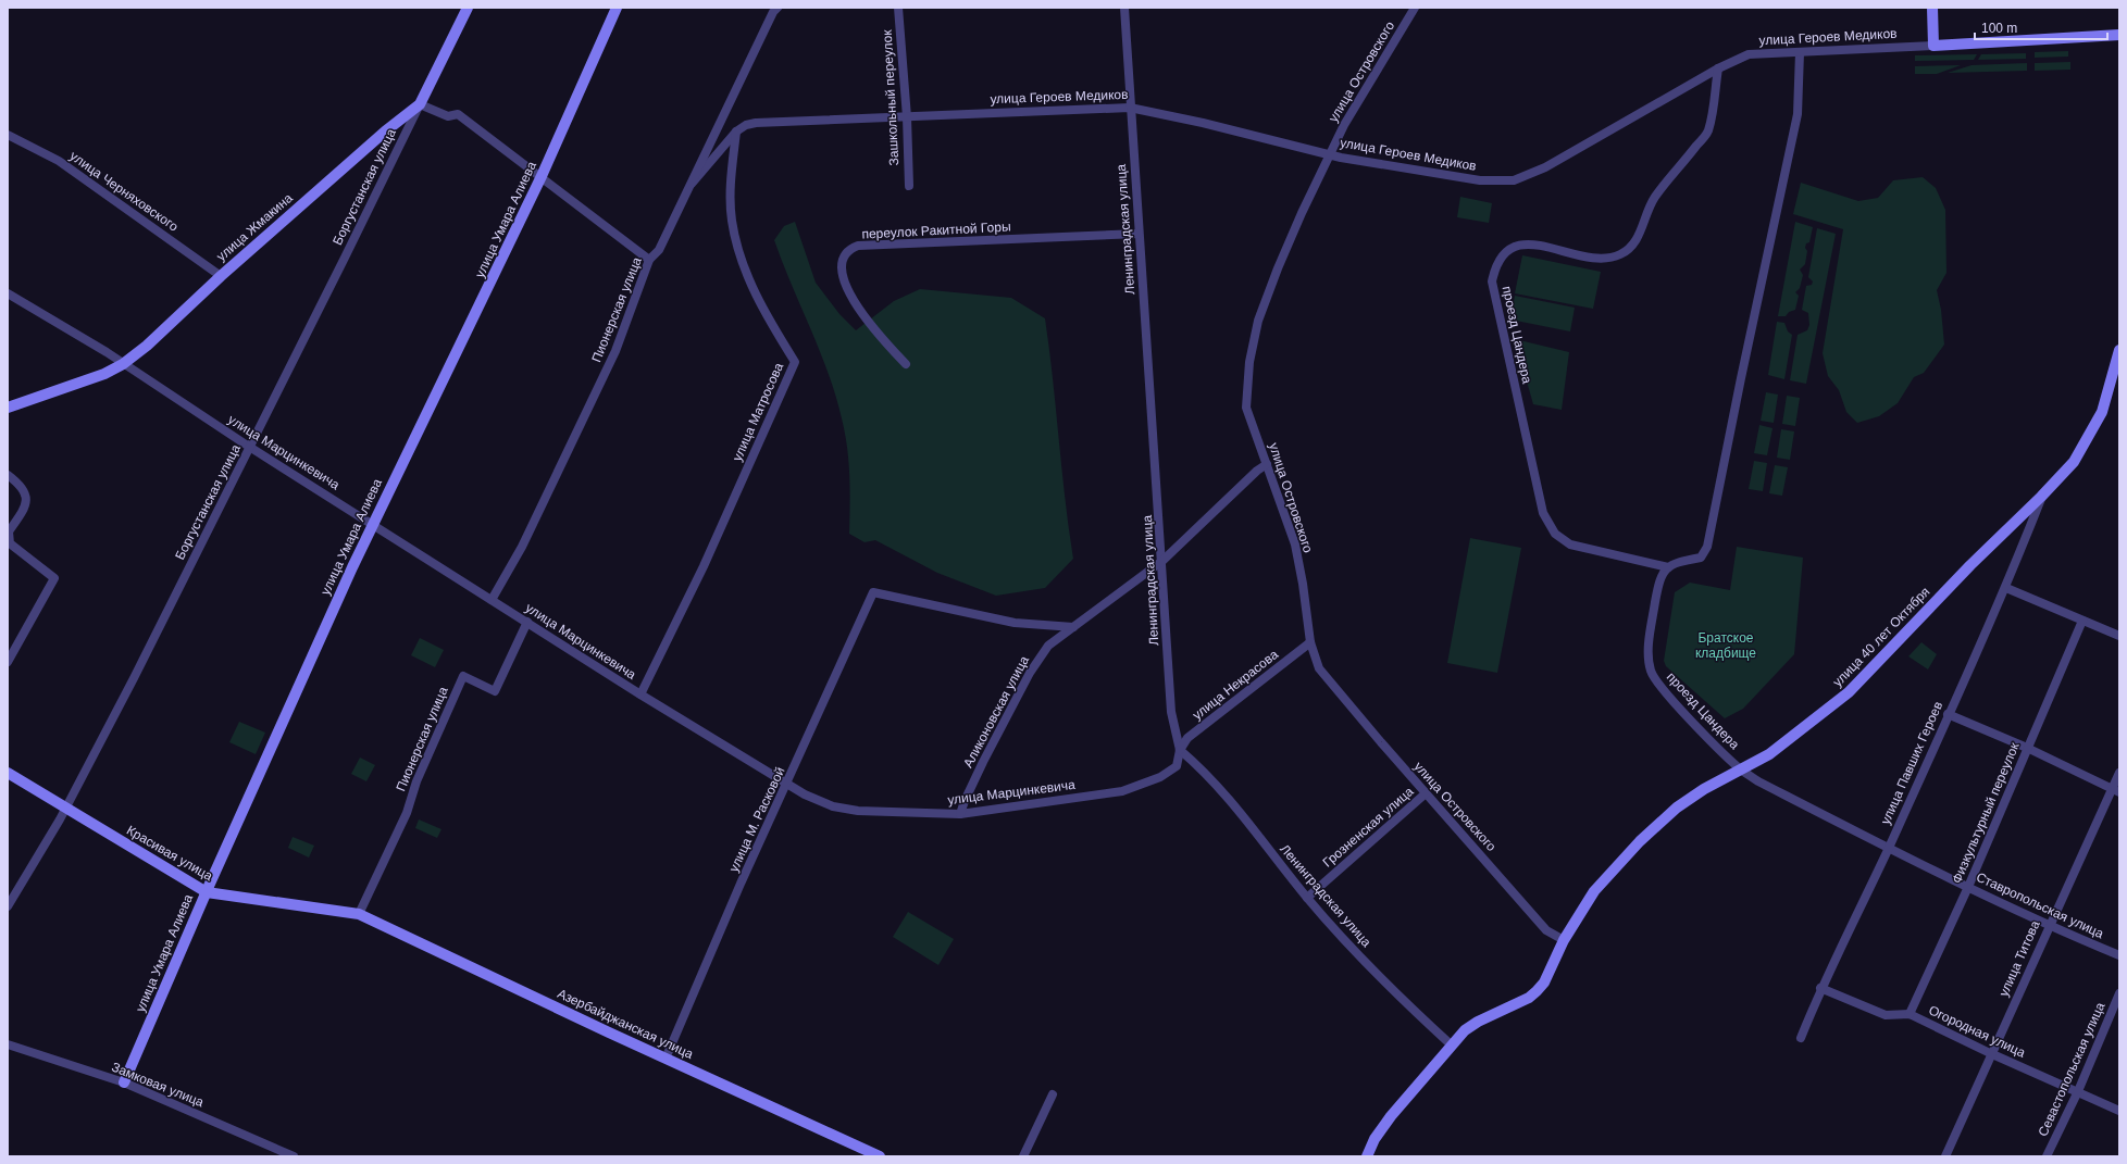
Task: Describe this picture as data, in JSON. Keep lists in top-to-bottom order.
{
  "streets": {
    "main road": [
      "улица Героев Медиков",
      "улица Умара Алиева",
      "улица Жмакина",
      "улица 40 лет Октября",
      "Красивая улица",
      "Азербайджанская улица"
    ],
    "street": [
      "улица Островского",
      "Зашкольный переулок",
      "Боргустанская улица",
      "улица Черняховского",
      "Ленинградская улица",
      "переулок Ракитной Горы",
      "Пионерская улица",
      "проезд Цандера",
      "улица Матросова",
      "улица Марцинкевича",
      "улица Некрасова",
      "Аликоновская улица",
      "улица Павших Героев",
      "Физкультурный переулок",
      "улица М. Расковой",
      "Грозненская улица",
      "Ставропольская улица",
      "улица Титова",
      "Огородная улица",
      "Севастопольская улица",
      "Замковая улица"
    ]
  },
  "crossings": [
    ["улица Героев Медиков", "улица Островского"],
    ["улица Героев Медиков", "Зашкольный переулок"],
    ["улица Героев Медиков", "Ленинградская улица"],
    ["улица Героев Медиков", "Пионерская улица"],
    ["улица Героев Медиков", "проезд Цандера"],
    ["улица Героев Медиков", "улица Матросова"],
    ["улица Островского", "улица 40 лет Октября"],
    ["улица Островского", "улица Некрасова"],
    ["улица Островского", "Аликоновская улица"],
    ["улица Островского", "Грозненская улица"],
    ["Боргустанская улица", "улица Жмакина"],
    ["Боргустанская улица", "улица Марцинкевича"],
    ["Боргустанская улица", "Красивая улица"],
    ["улица Черняховского", "улица Жмакина"],
    ["улица Умара Алиева", "улица Марцинкевича"],
    ["улица Умара Алиева", "Красивая улица"],
    ["улица Умара Алиева", "Замковая улица"],
    ["улица Жмакина", "улица Марцинкевича"],
    ["Ленинградская улица", "переулок Ракитной Горы"],
    ["Ленинградская улица", "улица Марцинкевича"],
    ["Ленинградская улица", "улица 40 лет Октября"],
    ["Ленинградская улица", "улица Некрасова"],
    ["Ленинградская улица", "Аликоновская улица"],
    ["Ленинградская улица", "Грозненская улица"],
    ["Пионерская улица", "улица Марцинкевича"],
    ["Пионерская улица", "Красивая улица"],
    ["Пионерская улица", "Азербайджанская улица"],
    ["проезд Цандера", "улица 40 лет Октября"],
    ["проезд Цандера", "Ставропольская улица"],
    ["улица Матросова", "улица Марцинкевича"],
    ["улица Марцинкевича", "улица Некрасова"],
    ["улица Марцинкевича", "Аликоновская улица"],
    ["улица Марцинкевича", "улица М. Расковой"],
    ["улица 40 лет Октября", "улица Павших Героев"],
    ["улица 40 лет Октября", "Ставропольская улица"],
    ["Аликоновская улица", "улица М. Расковой"],
    ["улица Павших Героев", "Ставропольская улица"],
    ["улица Павших Героев", "Огородная улица"],
    ["Физкультурный переулок", "Ставропольская улица"],
    ["Физкультурный переулок", "Огородная улица"],
    ["улица М. Расковой", "Азербайджанская улица"],
    ["Красивая улица", "Азербайджанская улица"],
    ["Ставропольская улица", "улица Титова"],
    ["улица Титова", "Огородная улица"],
    ["Огородная улица", "Севастопольская улица"]
  ],
  "parks": ["Братское кладбище"],
  "scale_bar": "100 m"
}
